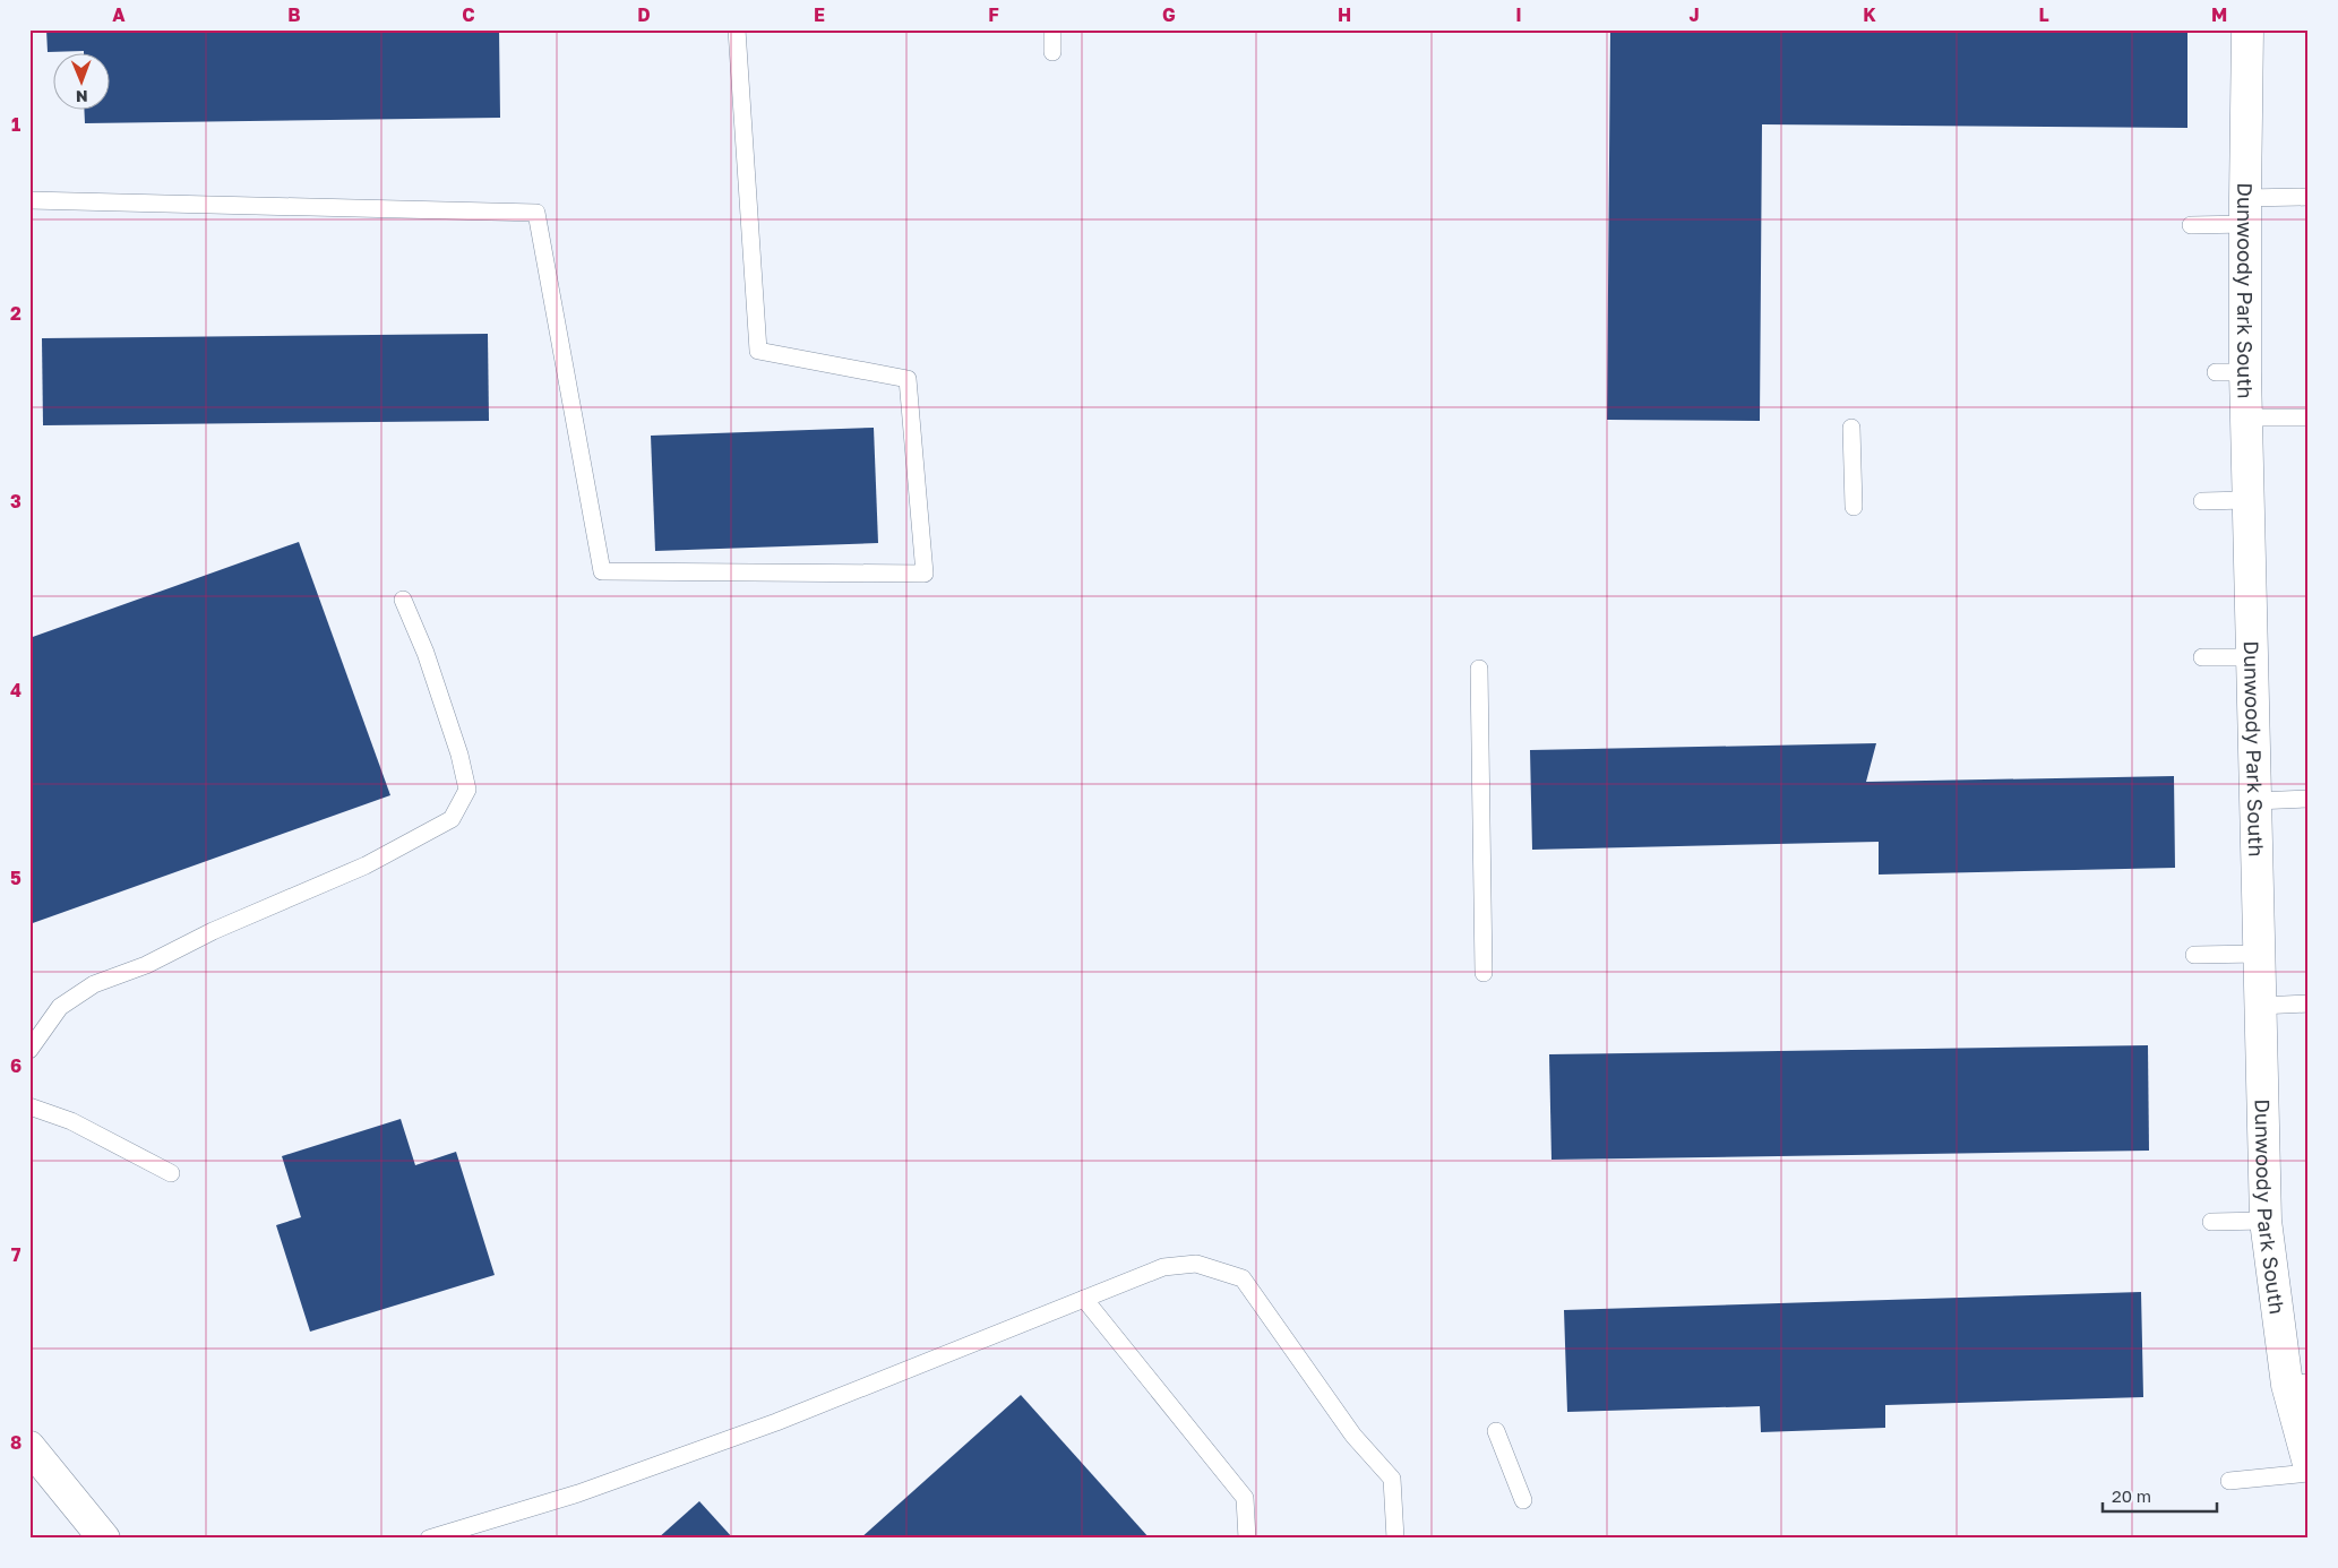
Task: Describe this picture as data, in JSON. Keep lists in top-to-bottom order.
{
  "streets": {
    "street": ["Dunwoody Park South"]
  },
  "scale_bar": "20 m",
  "north": "bottom",
  "grid": {
    "columns": [
      "A",
      "B",
      "C",
      "D",
      "E",
      "F",
      "G",
      "H",
      "I",
      "J",
      "K",
      "L",
      "M"
    ],
    "rows": [
      "1",
      "2",
      "3",
      "4",
      "5",
      "6",
      "7",
      "8"
    ]
  }
}
